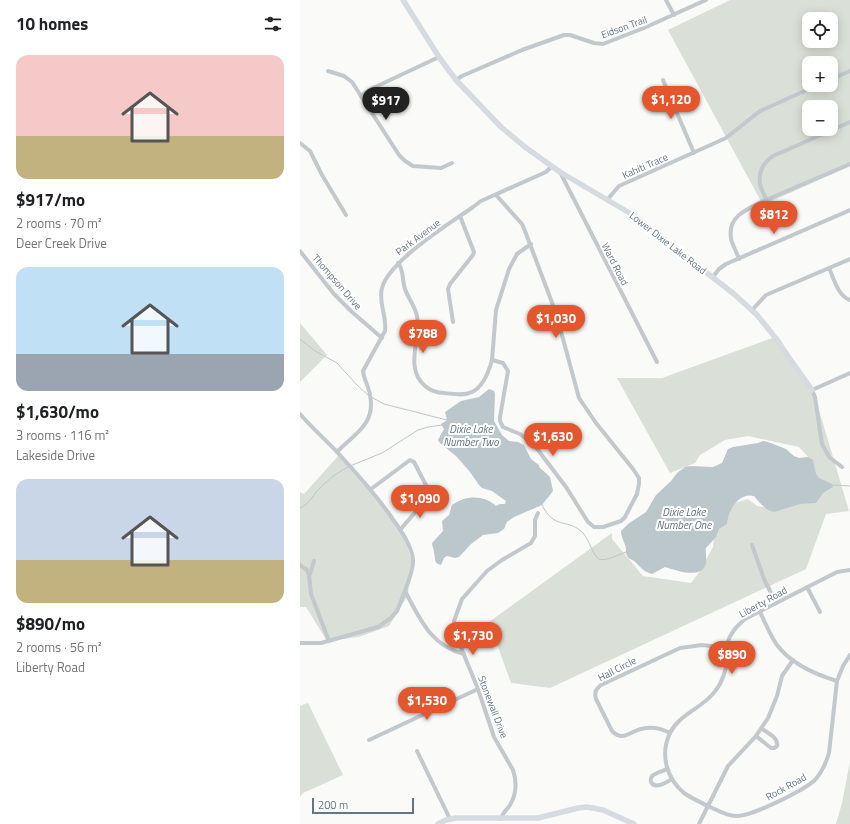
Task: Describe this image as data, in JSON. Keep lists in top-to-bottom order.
{
  "streets": {
    "street": [
      "Eidson Trail",
      "Kahiti Trace",
      "Park Avenue",
      "Lower Dixie Lake Road",
      "Ward Road",
      "Thompson Drive",
      "Liberty Road",
      "Hall Circle",
      "Stonewall Drive",
      "Rock Road"
    ]
  },
  "crossings": [
    ["Eidson Trail", "Lower Dixie Lake Road"],
    ["Kahiti Trace", "Lower Dixie Lake Road"],
    ["Park Avenue", "Lower Dixie Lake Road"],
    ["Park Avenue", "Thompson Drive"],
    ["Lower Dixie Lake Road", "Ward Road"],
    ["Liberty Road", "Hall Circle"],
    ["Liberty Road", "Rock Road"]
  ],
  "water": ["Dixie Lake Number Two", "Dixie Lake Number One"],
  "scale_bar": "200 m",
  "page": {
    "heading": "10 homes",
    "map_buttons": ["+", "−"],
    "list": [
      {
        "name": "$917/mo",
        "note": "2 rooms · 70 m² · Deer Creek Drive"
      },
      {
        "name": "$1,630/mo",
        "note": "3 rooms · 116 m² · Lakeside Drive"
      },
      {
        "name": "$890/mo",
        "note": "2 rooms · 56 m² · Liberty Road"
      }
    ],
    "price": [
      "$1,120",
      "$917",
      "$812",
      "$1,030",
      "$788",
      "$1,630",
      "$1,090",
      "$1,730",
      "$890",
      "$1,530"
    ],
    "scale": "200 m"
  }
}
